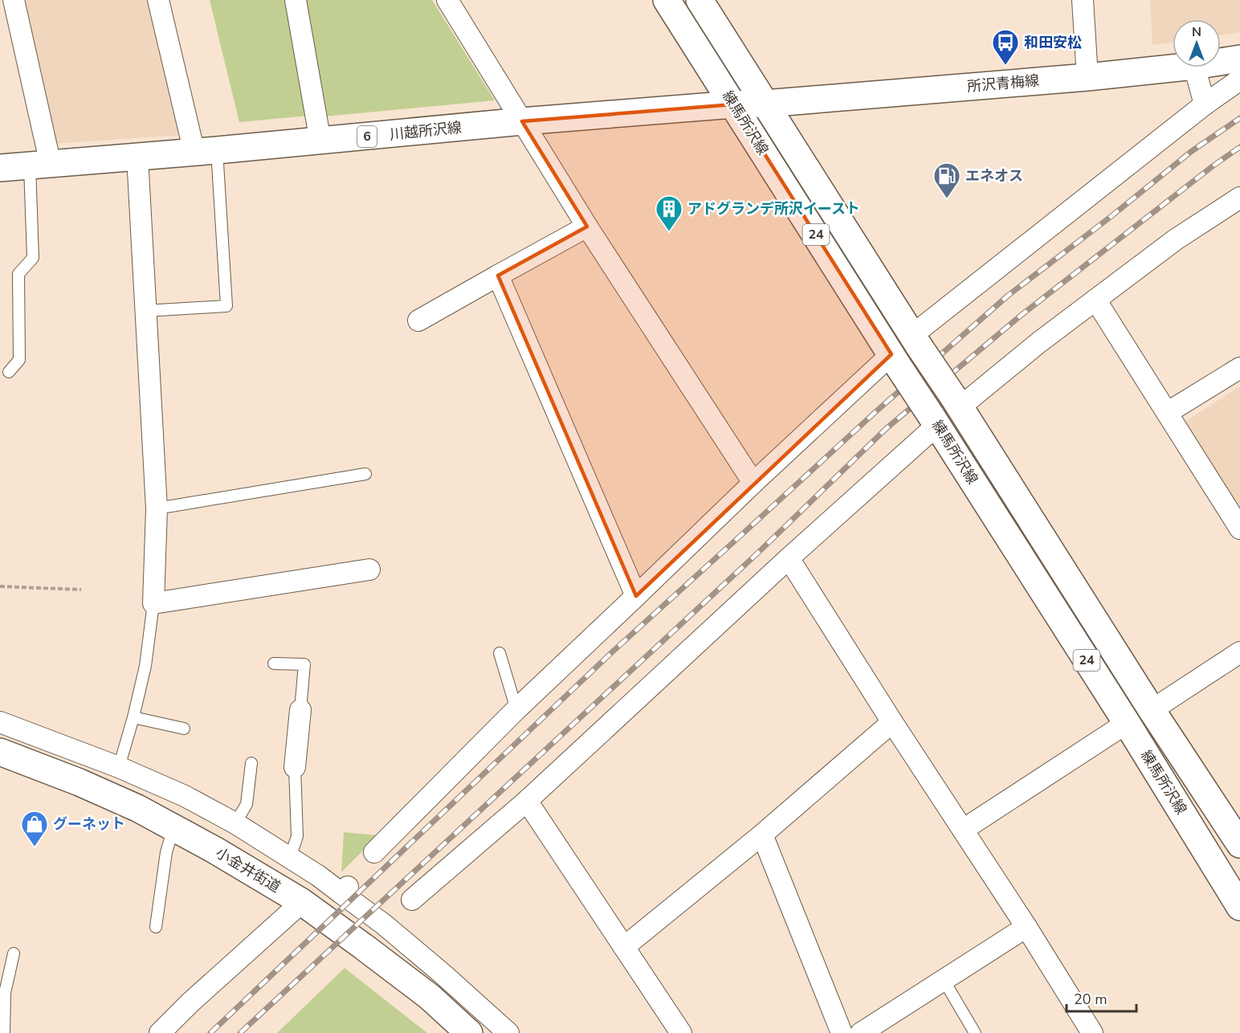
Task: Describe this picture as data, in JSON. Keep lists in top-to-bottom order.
{
  "streets": {
    "main road": [
      "所沢青梅線",
      "練馬所沢線",
      "川越所沢線",
      "6",
      "24",
      "小金井街道"
    ]
  },
  "crossings": [
    ["所沢青梅線", "練馬所沢線"],
    ["所沢青梅線", "川越所沢線"],
    ["練馬所沢線", "川越所沢線"]
  ],
  "places": {
    "bus stop": ["和田安松"],
    "fuel station": ["エネオス"],
    "building": ["アドグランデ所沢イースト"],
    "shop": ["グーネット"]
  },
  "scale_bar": "20 m",
  "north": "top"
}
